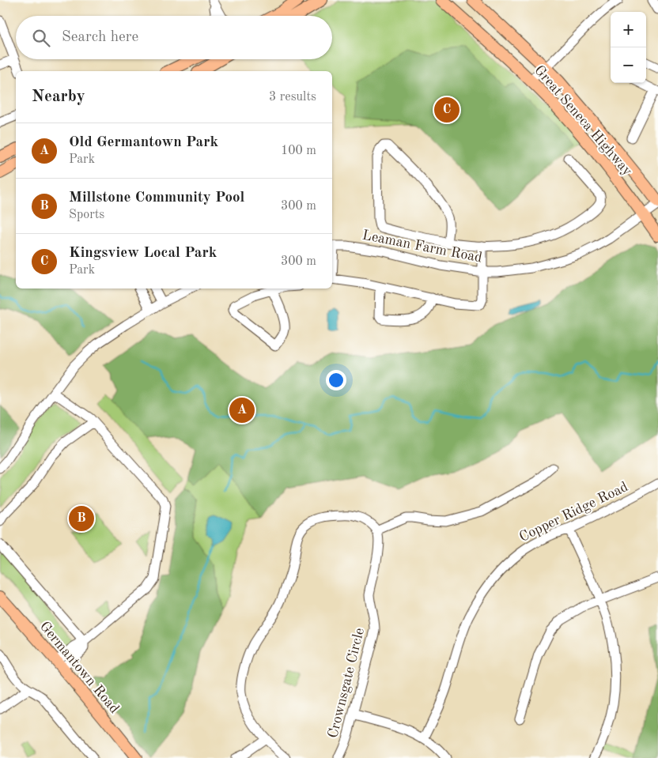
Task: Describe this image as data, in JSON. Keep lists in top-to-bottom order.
{
  "streets": {
    "main road": ["Great Seneca Highway", "Germantown Road"],
    "street": ["Leaman Farm Road", "Copper Ridge Road", "Crownsgate Circle"]
  },
  "crossings": [
    ["Great Seneca Highway", "Leaman Farm Road"]
  ],
  "page": {
    "map_buttons": ["+", "−"],
    "search": "Search here",
    "heading": ["Nearby", "3 results"],
    "pins": ["C", "A", "B"],
    "list": [
      {
        "mark": "A",
        "name": "Old Germantown Park",
        "note": "Park",
        "value": "100 m"
      },
      {
        "mark": "B",
        "name": "Millstone Community Pool",
        "note": "Sports",
        "value": "300 m"
      },
      {
        "mark": "C",
        "name": "Kingsview Local Park",
        "note": "Park",
        "value": "300 m"
      }
    ]
  }
}
